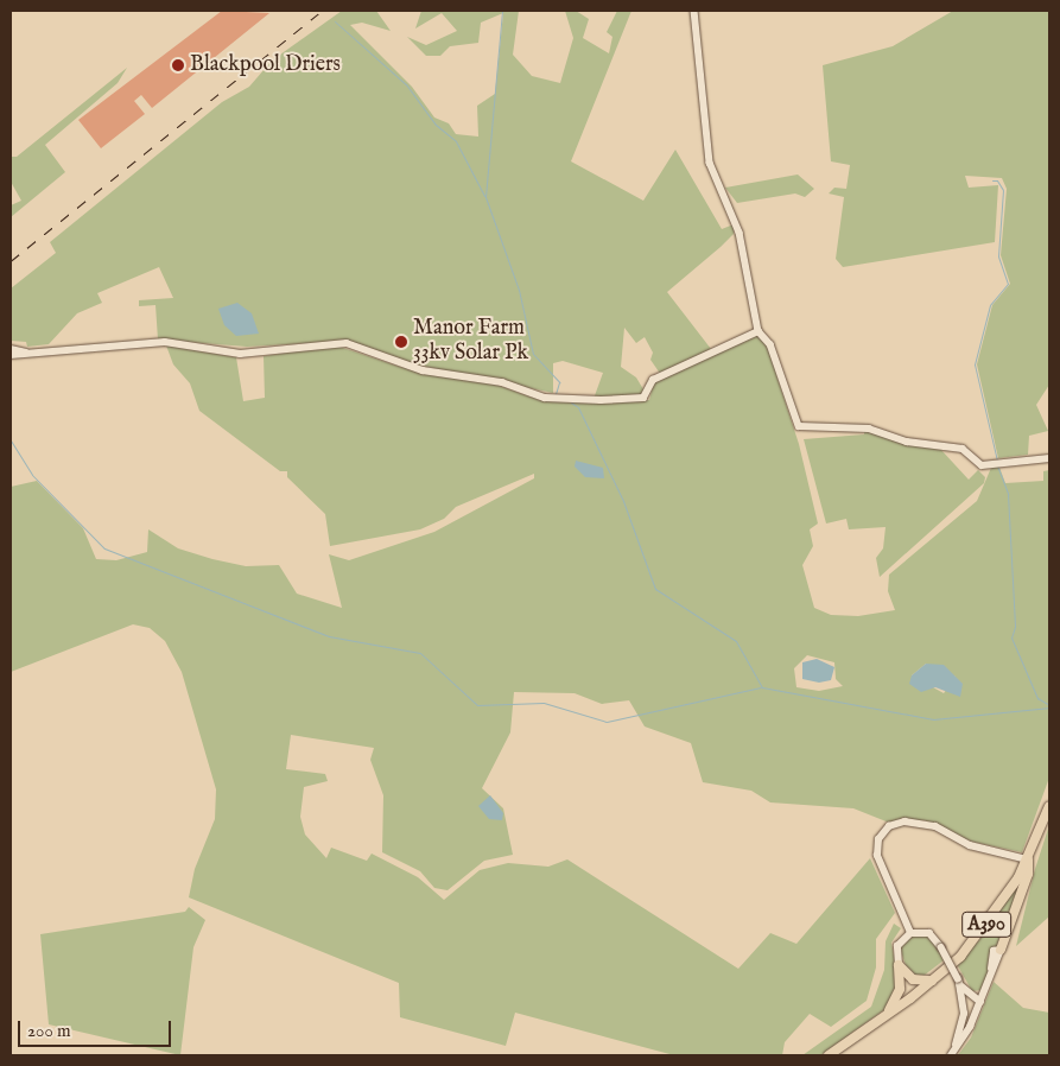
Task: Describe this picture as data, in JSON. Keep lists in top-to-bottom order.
{
  "streets": {
    "highway": ["A390"]
  },
  "places": ["Blackpool Driers", "Manor Farm 33kv Solar Pk"],
  "scale_bar": "200 m"
}
